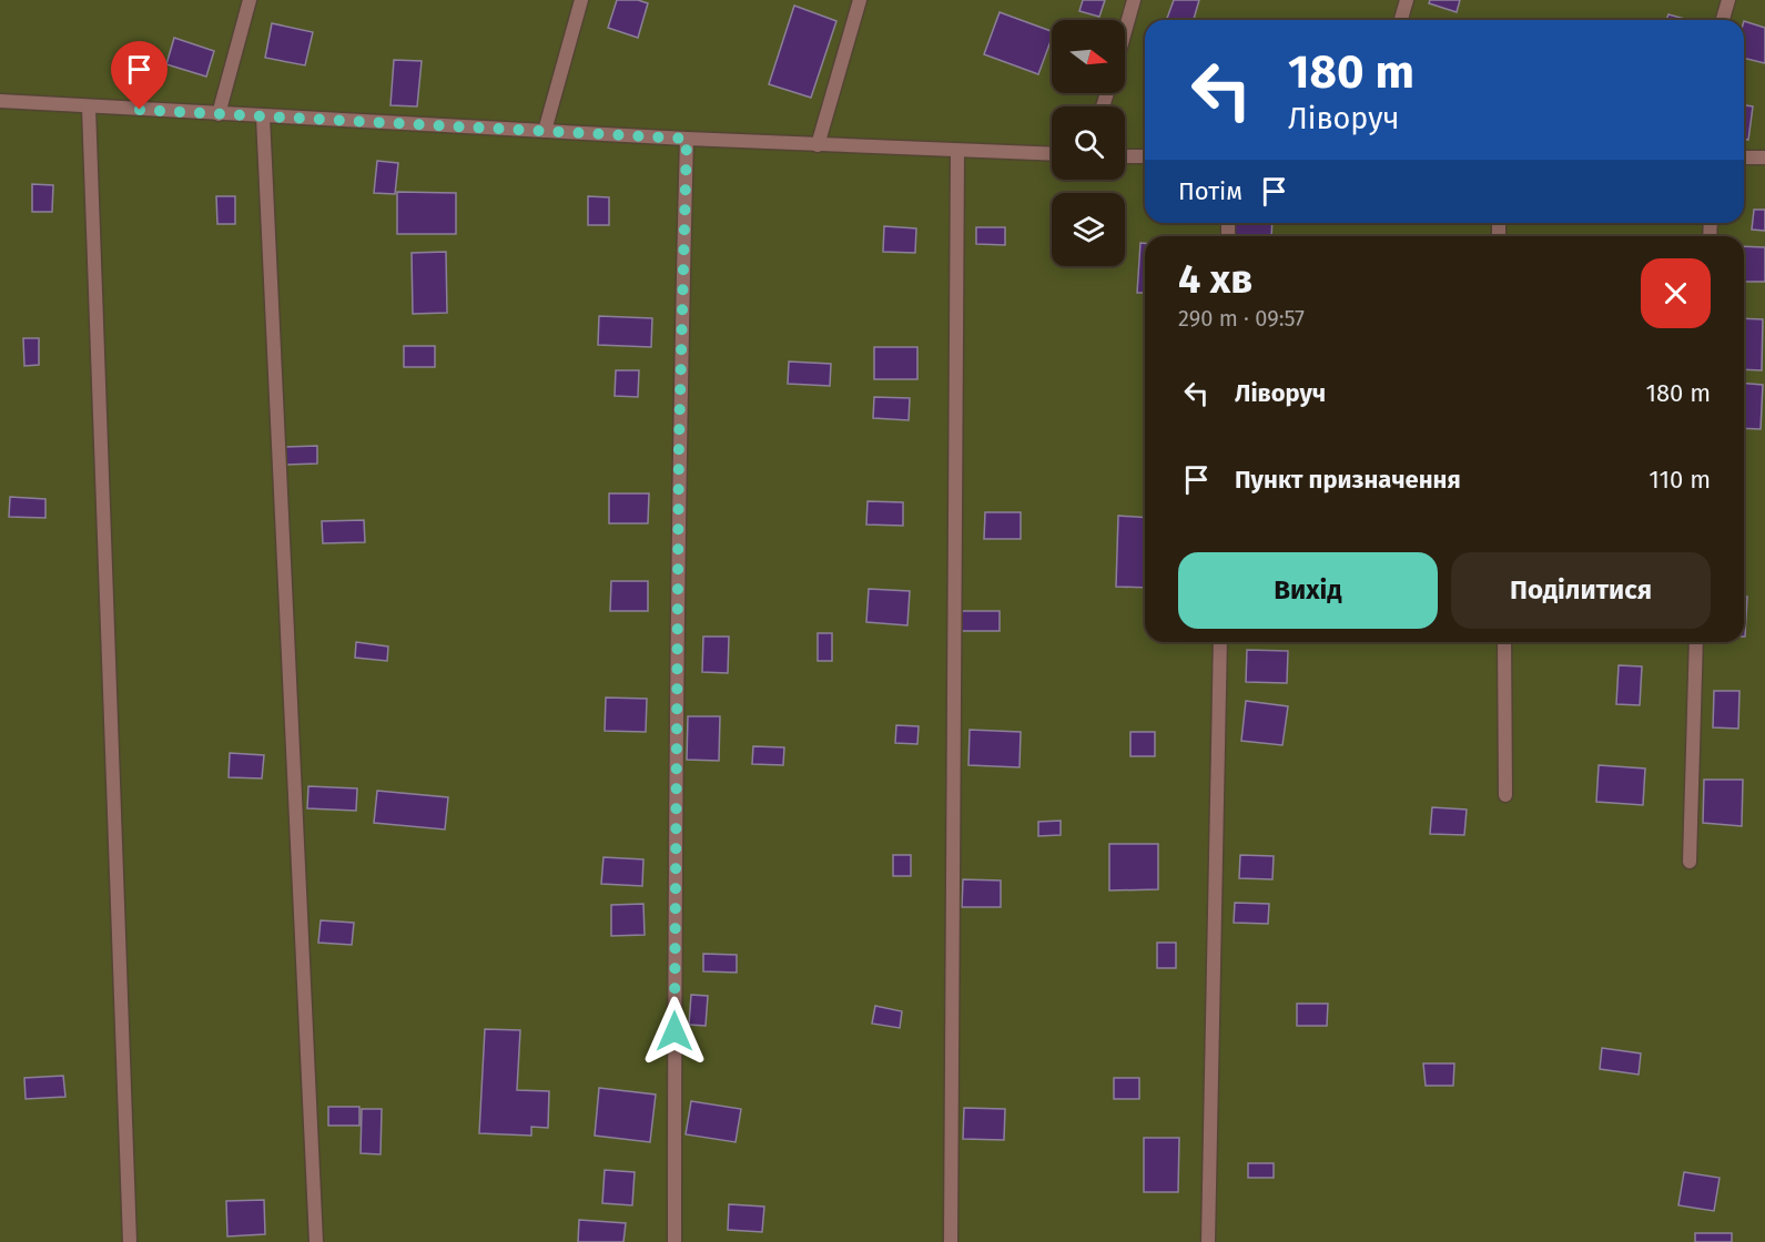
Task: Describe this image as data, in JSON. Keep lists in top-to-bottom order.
{
  "north": "right",
  "page": {
    "turn": ["180 m", "Ліворуч"],
    "then": "Потім",
    "heading": ["4 хв", "290 m · 09:57"],
    "list": [
      {
        "name": "Ліворуч",
        "value": "180 m"
      },
      {
        "name": "Пункт призначення",
        "value": "110 m"
      }
    ],
    "buttons": ["Вихід", "Поділитися"]
  }
}
